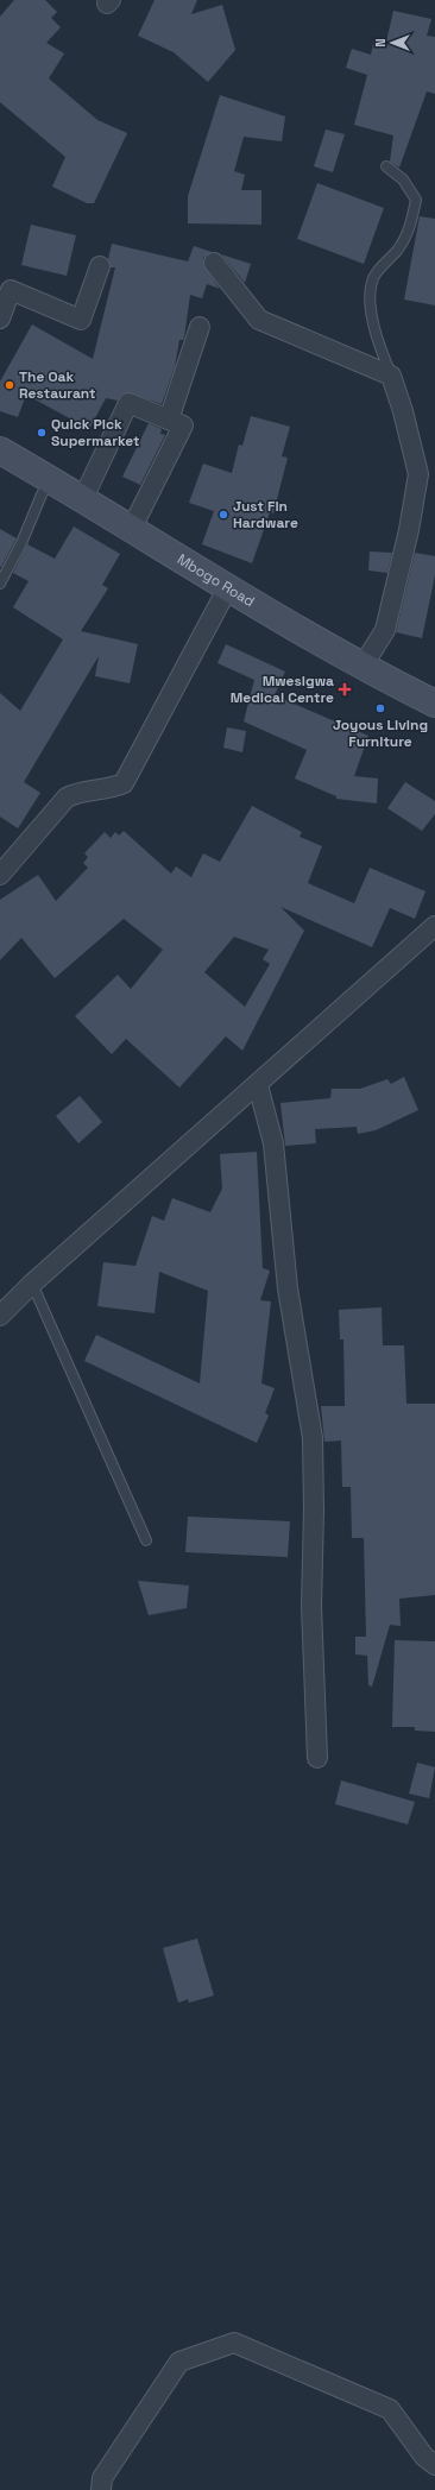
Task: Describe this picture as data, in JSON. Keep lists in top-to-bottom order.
{
  "streets": {
    "main road": ["Mbogo Road"]
  },
  "places": {
    "other": [
      "The Oak Restaurant",
      "Quick Pick Supermarket",
      "Just Fin Hardware",
      "Joyous Living Furniture"
    ],
    "health": ["Mwesigwa Medical Centre"]
  },
  "north": "left"
}
